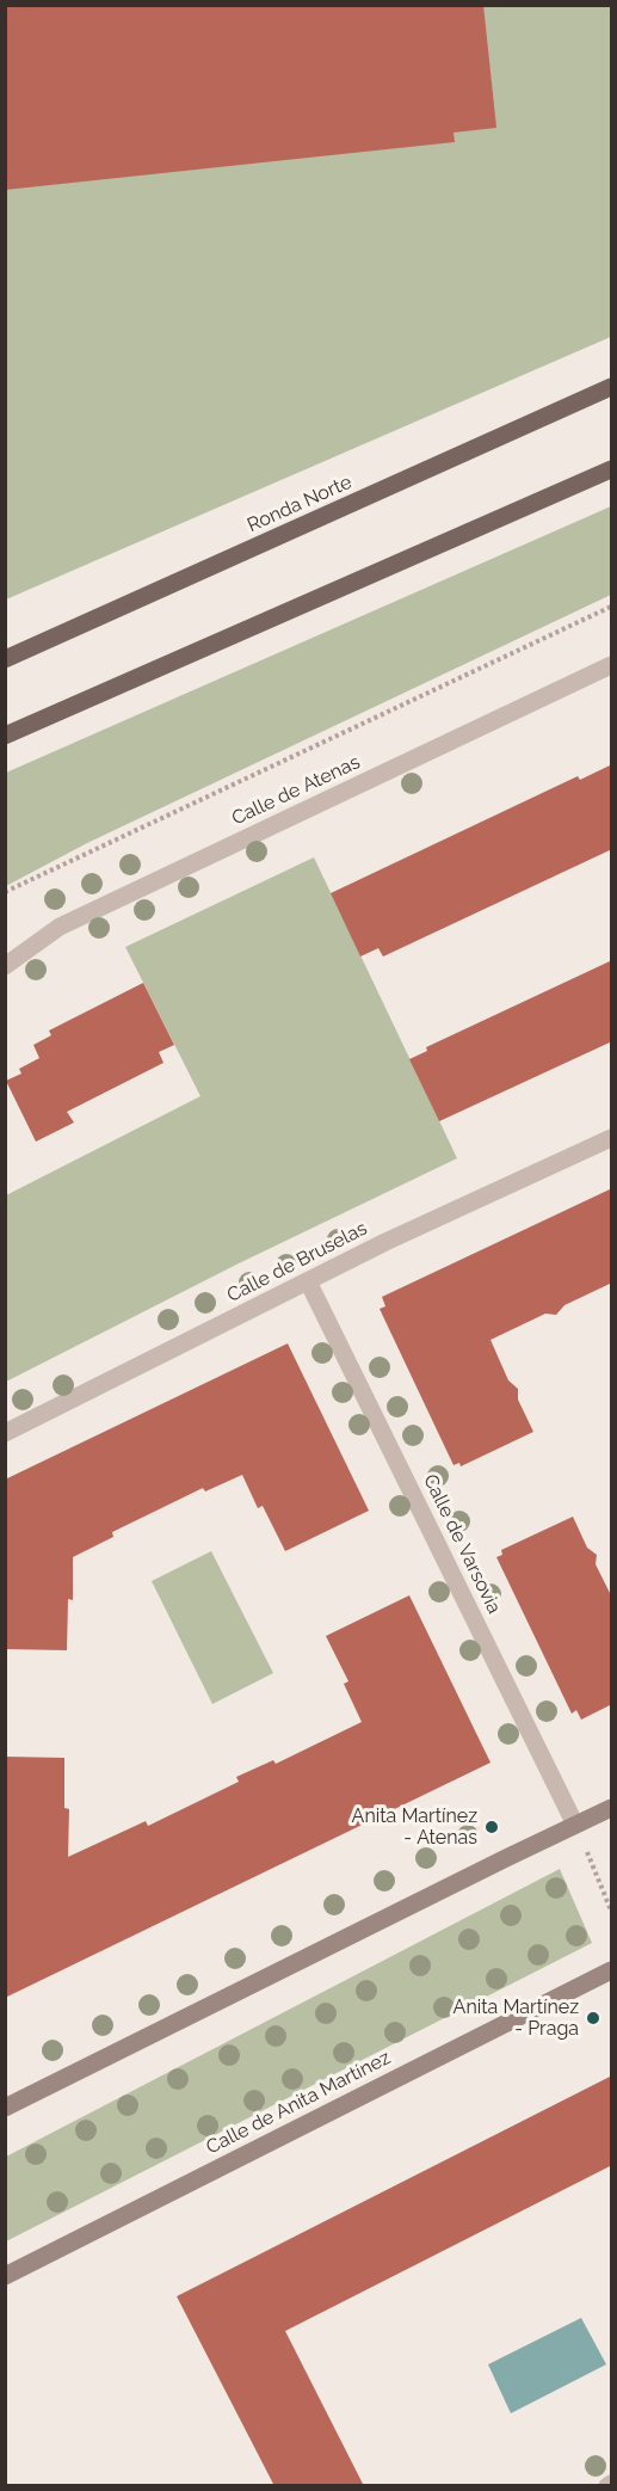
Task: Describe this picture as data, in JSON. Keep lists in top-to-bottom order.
{
  "streets": {
    "main road": ["Ronda Norte", "Calle de Anita Martínez"],
    "street": ["Calle de Atenas", "Calle de Bruselas", "Calle de Varsovia"]
  },
  "crossings": [
    ["Calle de Bruselas", "Calle de Varsovia"]
  ],
  "places": ["Anita Martínez - Atenas", "Anita Martínez - Praga"]
}
